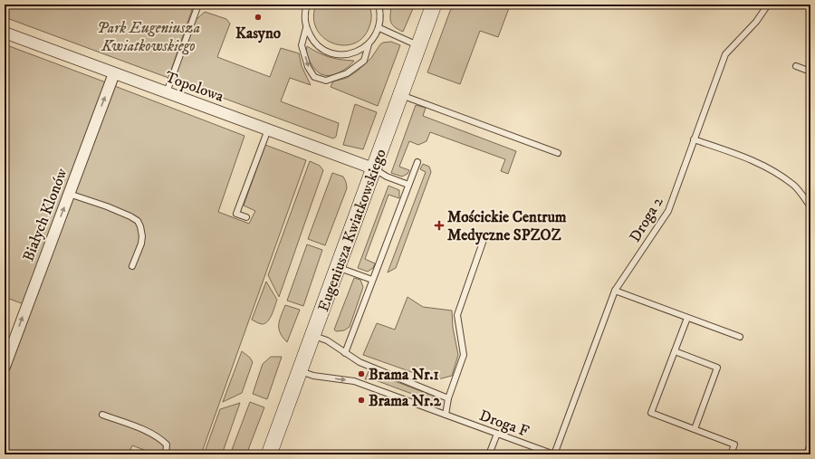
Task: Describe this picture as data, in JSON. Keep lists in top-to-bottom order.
{
  "streets": {
    "main road": ["Eugeniusza Kwiatkowskiego"],
    "street": ["Topolowa", "Białych Klonów"],
    "lane": ["Droga 2", "Droga F"]
  },
  "crossings": [
    ["Topolowa", "Białych Klonów"],
    ["Topolowa", "Eugeniusza Kwiatkowskiego"],
    ["Droga 2", "Droga F"],
    ["Eugeniusza Kwiatkowskiego", "Droga F"]
  ],
  "one_way": ["Białych Klonów"],
  "parks": ["Park Eugeniusza Kwiatkowskiego"],
  "places": {
    "other": ["Kasyno", "Brama Nr.1", "Brama Nr.2"],
    "health": ["Mościckie Centrum Medyczne SPZOZ"]
  }
}
